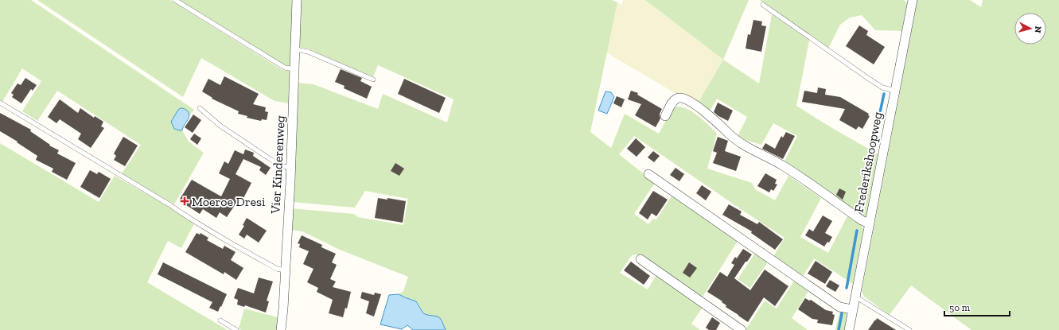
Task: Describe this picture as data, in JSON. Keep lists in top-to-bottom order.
{
  "streets": {
    "street": ["Frederikshoopweg", "Vier Kinderenweg"]
  },
  "places": {
    "health": ["Moeroe Dresi"]
  },
  "scale_bar": "50 m",
  "north": "right"
}
